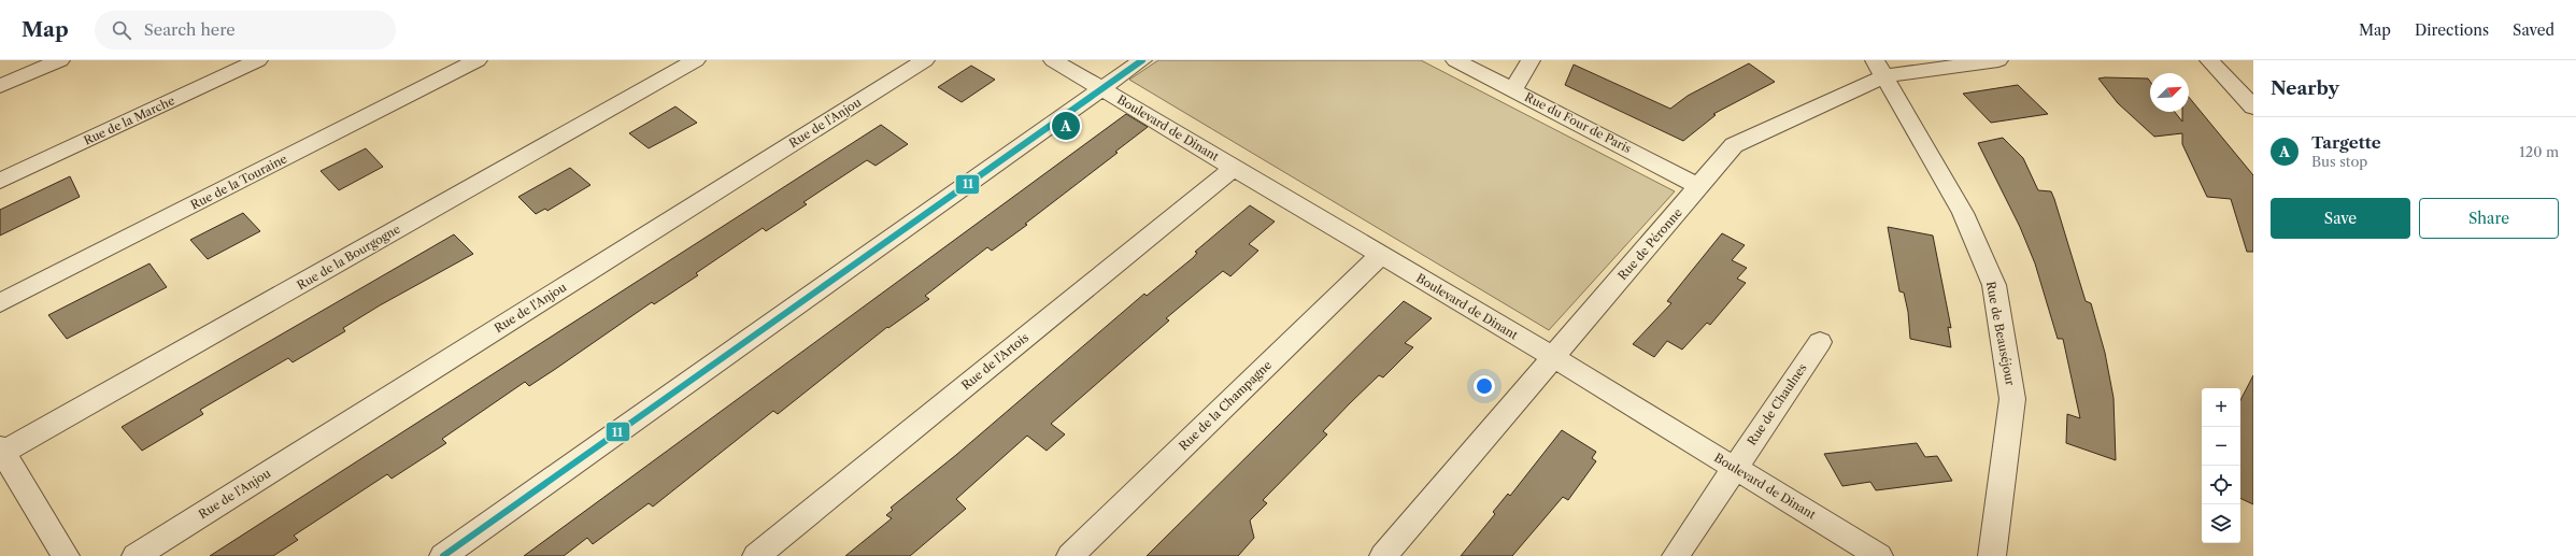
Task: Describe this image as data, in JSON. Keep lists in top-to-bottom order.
{
  "streets": {
    "street": [
      "Rue de la Marche",
      "Rue de l'Anjou",
      "Rue du Four de Paris",
      "Boulevard de Dinant",
      "Rue de la Touraine",
      "Rue de Péronne",
      "Rue de la Bourgogne",
      "Rue de Beauséjour",
      "Rue de l'Artois",
      "Rue de Chaulnes",
      "Rue de la Champagne"
    ]
  },
  "crossings": [
    ["Rue du Four de Paris", "Rue de Péronne"],
    ["Boulevard de Dinant", "Rue de Péronne"],
    ["Boulevard de Dinant", "Rue de l'Artois"],
    ["Boulevard de Dinant", "Rue de Chaulnes"],
    ["Boulevard de Dinant", "Rue de la Champagne"],
    ["Rue de Péronne", "Rue de Beauséjour"]
  ],
  "lines": ["transit line 11"],
  "north": "top right",
  "page": {
    "header": "Map",
    "search": "Search here",
    "nav": ["Map", "Directions", "Saved"],
    "heading": "Nearby",
    "pins": "A",
    "list": [
      {
        "mark": "A",
        "name": "Targette",
        "note": "Bus stop",
        "value": "120 m"
      }
    ],
    "buttons": ["Save", "Share"],
    "map_buttons": ["+", "−"]
  }
}
